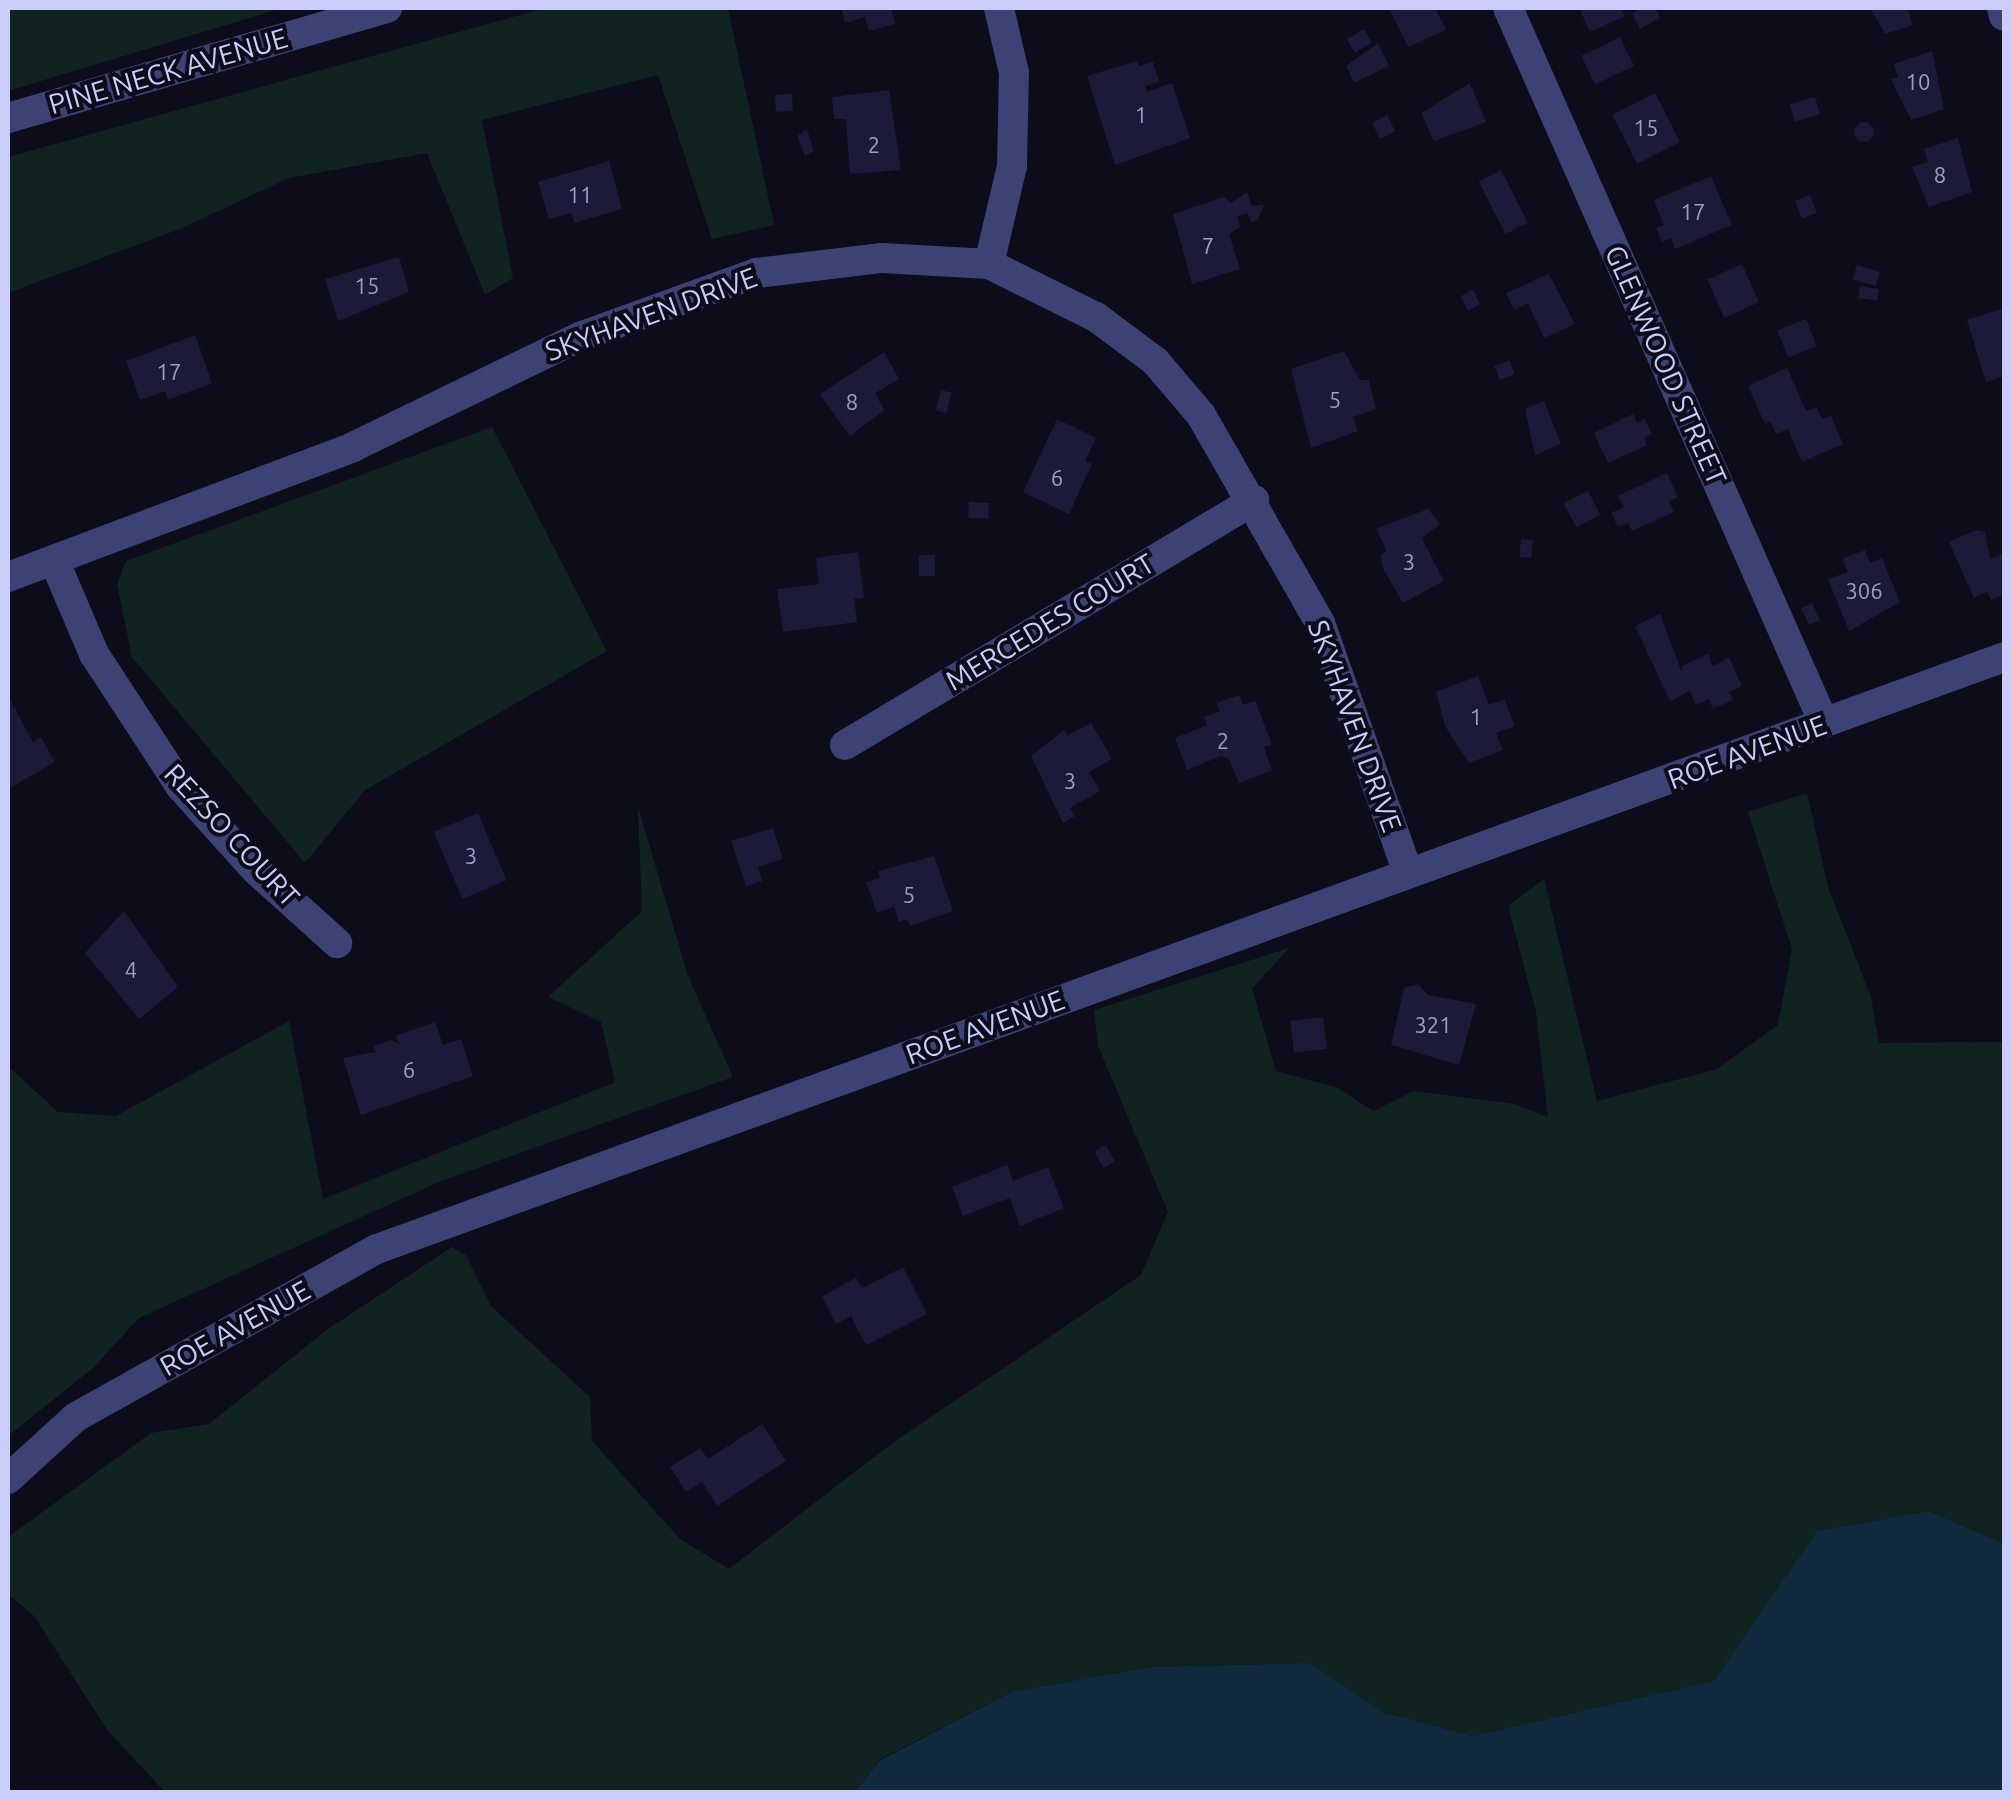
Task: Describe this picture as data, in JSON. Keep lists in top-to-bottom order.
{
  "streets": {
    "street": [
      "PINE NECK AVENUE",
      "SKYHAVEN DRIVE",
      "GLENWOOD STREET",
      "MERCEDES COURT",
      "ROE AVENUE",
      "REZSO COURT"
    ]
  },
  "crossings": [
    ["SKYHAVEN DRIVE", "MERCEDES COURT"],
    ["SKYHAVEN DRIVE", "ROE AVENUE"],
    ["SKYHAVEN DRIVE", "REZSO COURT"],
    ["GLENWOOD STREET", "ROE AVENUE"]
  ],
  "house_numbers": [
    "10",
    "1",
    "15",
    "2",
    "8",
    "11",
    "17",
    "7",
    "15",
    "17",
    "5",
    "8",
    "6",
    "3",
    "306",
    "1",
    "2",
    "3",
    "3",
    "5",
    "4",
    "321",
    "6"
  ]
}
